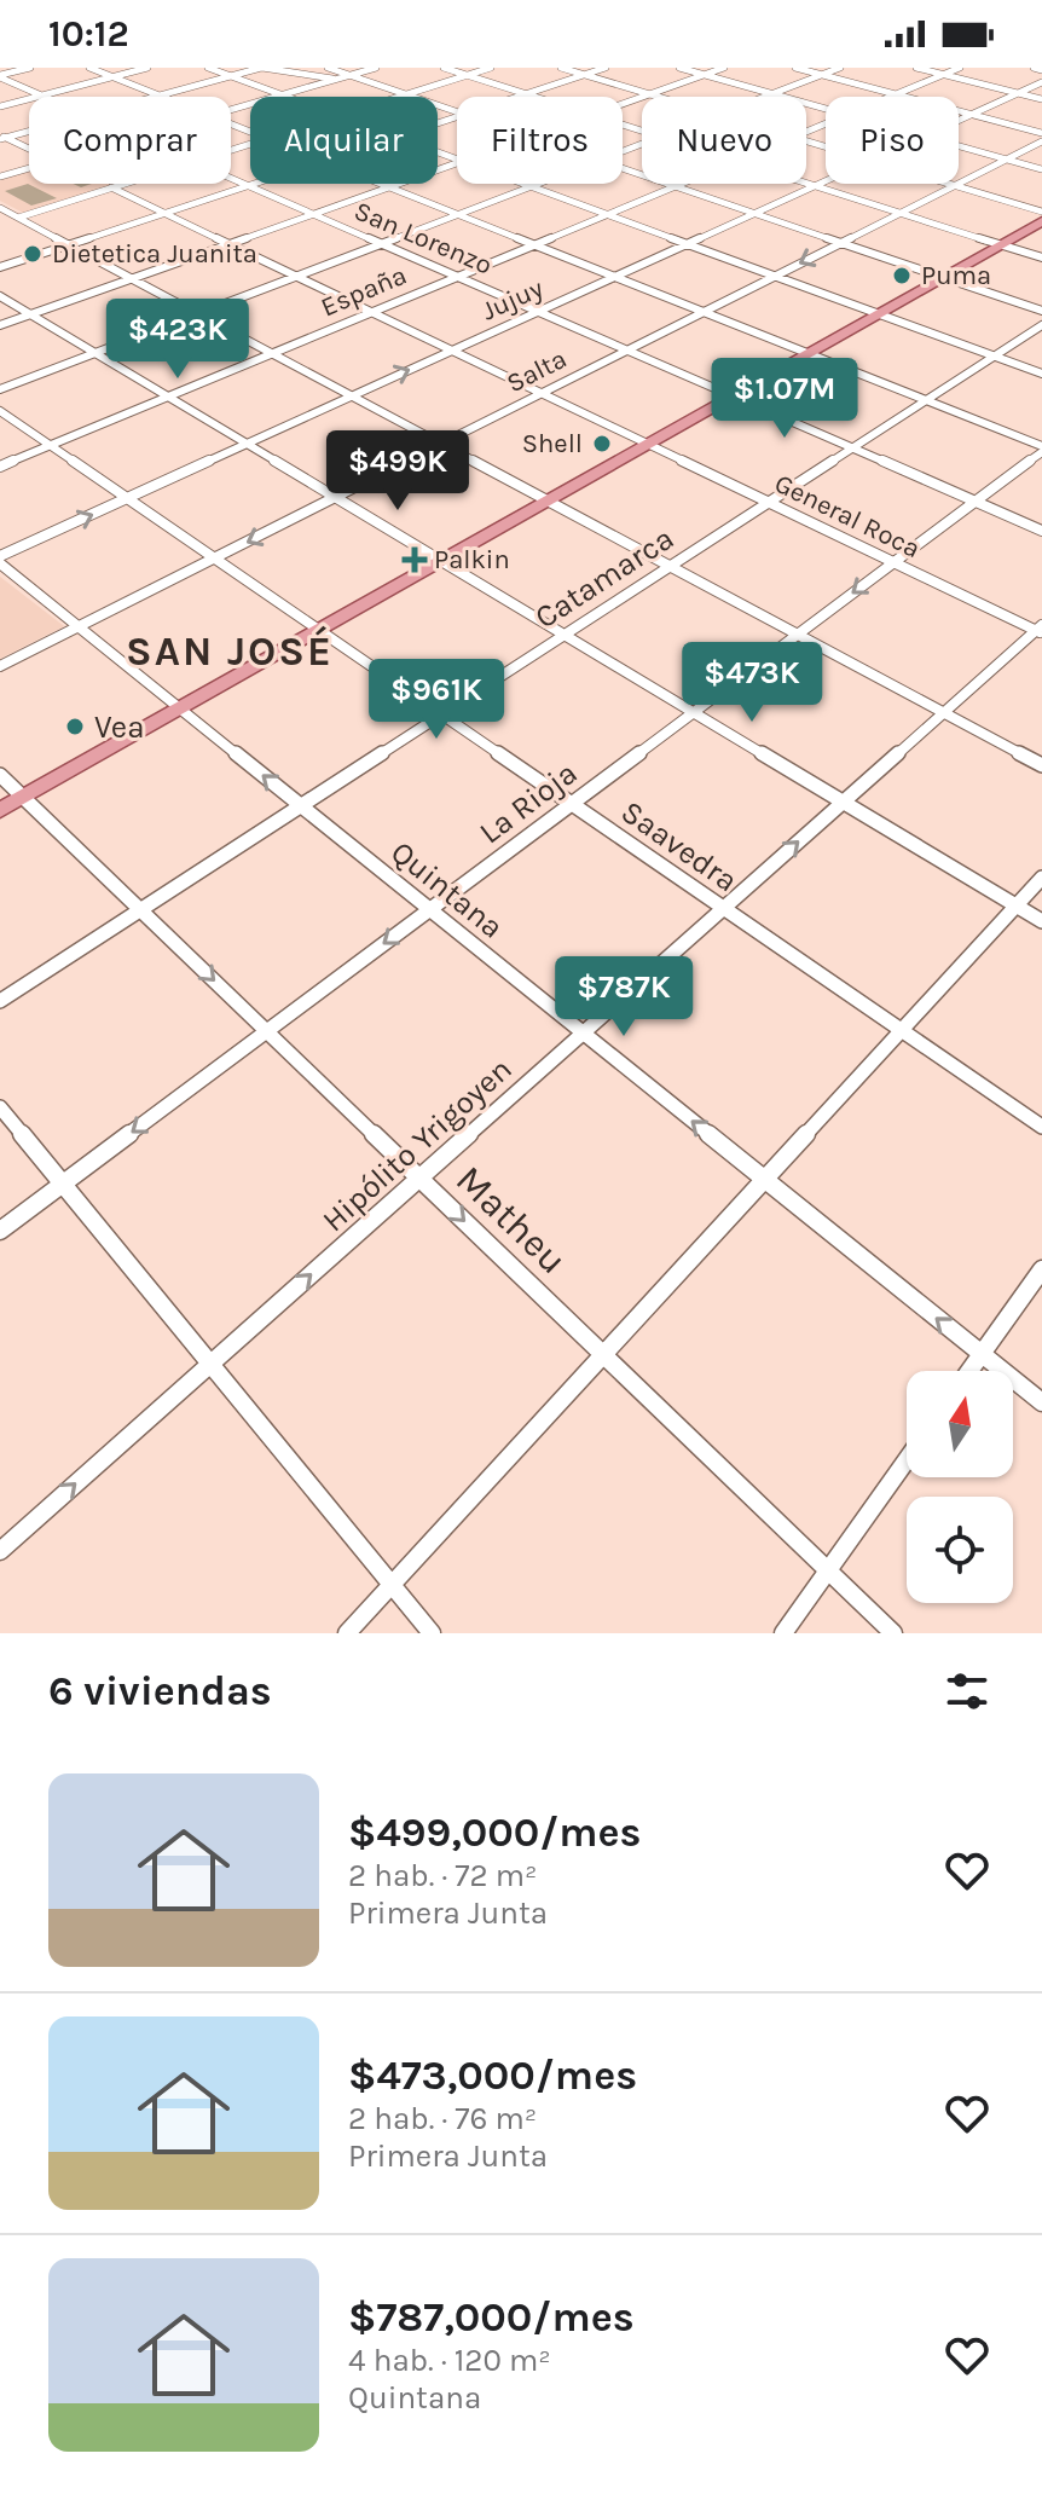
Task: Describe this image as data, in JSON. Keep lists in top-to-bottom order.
{
  "streets": {
    "street": [
      "San Lorenzo",
      "España",
      "Jujuy",
      "Salta",
      "General Roca",
      "Catamarca",
      "La Rioja",
      "Saavedra",
      "Quintana",
      "Hipólito Yrigoyen",
      "Matheu"
    ]
  },
  "crossings": [
    ["San Lorenzo", "España"],
    ["San Lorenzo", "Jujuy"],
    ["San Lorenzo", "Salta"],
    ["San Lorenzo", "Catamarca"],
    ["San Lorenzo", "La Rioja"],
    ["España", "General Roca"],
    ["España", "Saavedra"],
    ["Jujuy", "General Roca"],
    ["Jujuy", "Saavedra"],
    ["Jujuy", "Quintana"],
    ["Salta", "General Roca"],
    ["Salta", "Saavedra"],
    ["Salta", "Quintana"],
    ["General Roca", "Catamarca"],
    ["General Roca", "La Rioja"],
    ["General Roca", "Hipólito Yrigoyen"],
    ["Catamarca", "Saavedra"],
    ["Catamarca", "Quintana"],
    ["Catamarca", "Matheu"],
    ["La Rioja", "Saavedra"],
    ["La Rioja", "Quintana"],
    ["La Rioja", "Matheu"],
    ["Saavedra", "Hipólito Yrigoyen"],
    ["Quintana", "Hipólito Yrigoyen"],
    ["Hipólito Yrigoyen", "Matheu"]
  ],
  "one_way": ["La Rioja", "Quintana", "Hipólito Yrigoyen"],
  "districts": ["SAN JOSÉ"],
  "places": {
    "other": [
      "Dietetica Juanita",
      "Puma",
      "Shell",
      "Vea"
    ],
    "health": ["Palkin"]
  },
  "north": "top",
  "page": {
    "status": "10:12",
    "chip": [
      "Comprar",
      "Alquilar",
      "Filtros",
      "Nuevo",
      "Piso"
    ],
    "price": [
      "$423K",
      "$1.07M",
      "$499K",
      "$473K",
      "$961K",
      "$787K"
    ],
    "heading": "6 viviendas",
    "list": [
      {
        "name": "$499,000/mes",
        "note": "2 hab. · 72 m² · Primera Junta"
      },
      {
        "name": "$473,000/mes",
        "note": "2 hab. · 76 m² · Primera Junta"
      },
      {
        "name": "$787,000/mes",
        "note": "4 hab. · 120 m² · Quintana"
      }
    ]
  }
}
